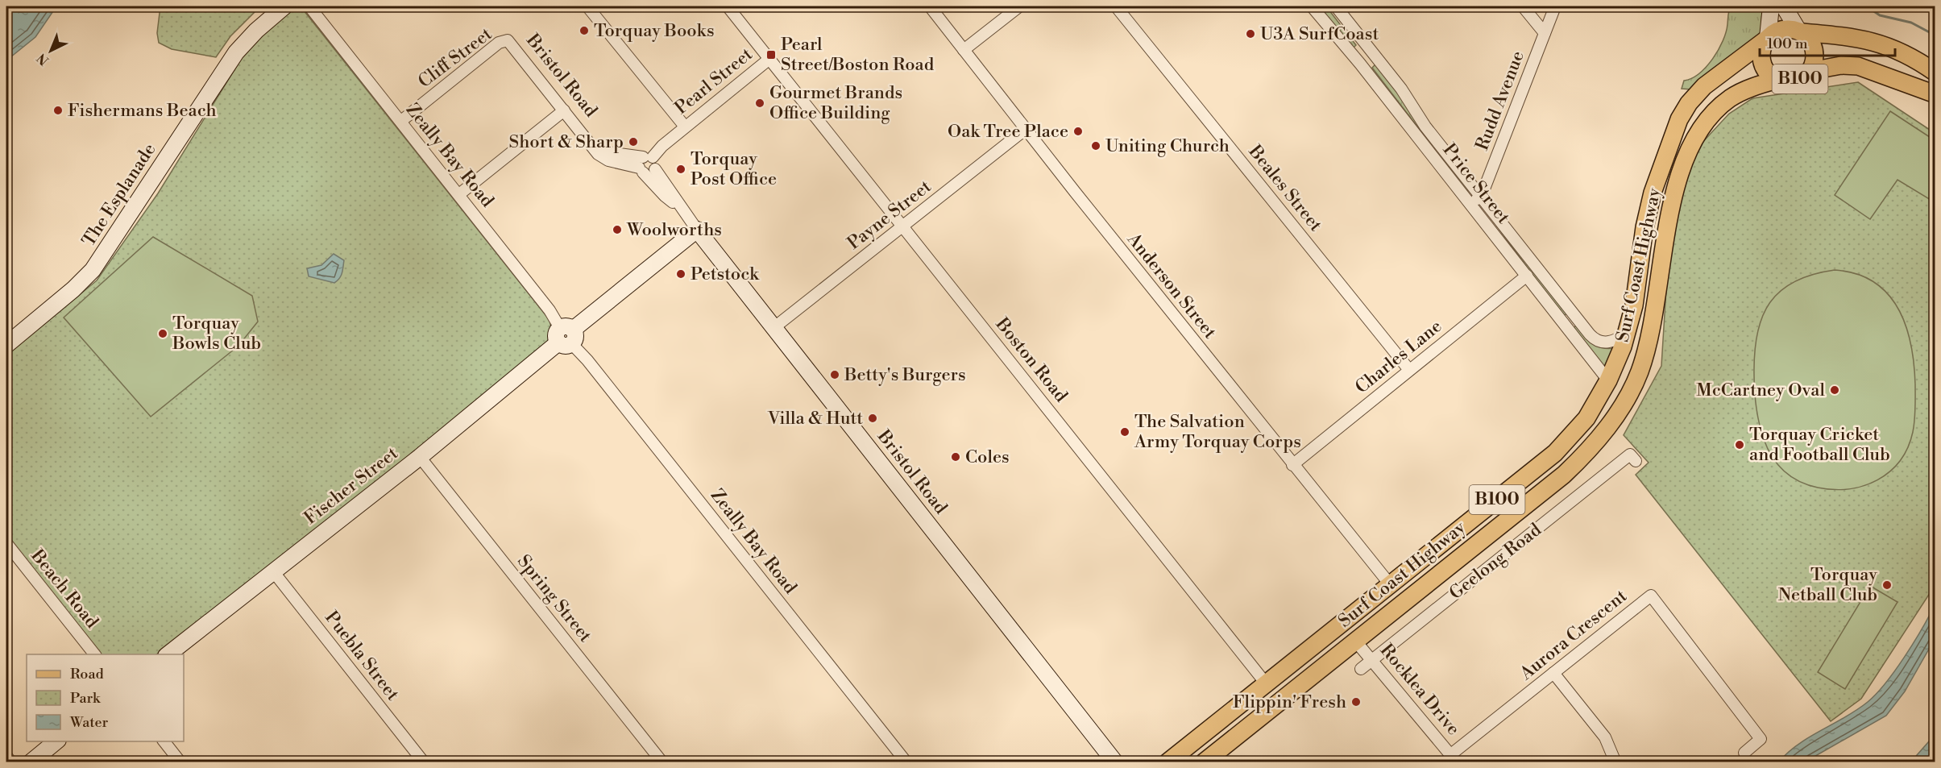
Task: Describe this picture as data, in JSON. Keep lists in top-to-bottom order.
{
  "streets": {
    "main road": ["B100", "Surf Coast Highway"],
    "street": [
      "Cliff Street",
      "Bristol Road",
      "Pearl Street",
      "Rudd Avenue",
      "Zeally Bay Road",
      "Price Street",
      "Beales Street",
      "The Esplanade",
      "Payne Street",
      "Anderson Street",
      "Charles Lane",
      "Boston Road",
      "Fischer Street",
      "Geelong Road",
      "Beach Road",
      "Spring Street",
      "Aurora Crescent",
      "Puebla Street",
      "Rocklea Drive"
    ]
  },
  "crossings": [
    ["Cliff Street", "Bristol Road"],
    ["Cliff Street", "Zeally Bay Road"],
    ["Bristol Road", "Pearl Street"],
    ["Bristol Road", "Payne Street"],
    ["Bristol Road", "Fischer Street"],
    ["B100", "Surf Coast Highway"],
    ["Pearl Street", "Boston Road"],
    ["Rudd Avenue", "Price Street"],
    ["Zeally Bay Road", "Fischer Street"],
    ["Price Street", "Surf Coast Highway"],
    ["Price Street", "Charles Lane"],
    ["Beales Street", "Charles Lane"],
    ["Payne Street", "Anderson Street"],
    ["Payne Street", "Boston Road"],
    ["Surf Coast Highway", "Anderson Street"],
    ["Surf Coast Highway", "Boston Road"],
    ["Surf Coast Highway", "Rocklea Drive"],
    ["Anderson Street", "Charles Lane"],
    ["Fischer Street", "Spring Street"],
    ["Fischer Street", "Puebla Street"],
    ["Geelong Road", "Rocklea Drive"],
    ["Aurora Crescent", "Rocklea Drive"]
  ],
  "places": {
    "other": [
      "Torquay Books",
      "U3A SurfCoast",
      "Gourmet Brands Office Building",
      "Fishermans Beach",
      "Oak Tree Place",
      "Short & Sharp",
      "Uniting Church",
      "Torquay Post Office",
      "Woolworths",
      "Petstock",
      "Torquay Bowls Club",
      "Betty's Burgers",
      "McCartney Oval",
      "Villa & Hutt",
      "The Salvation Army Torquay Corps",
      "Torquay Cricket and Football Club",
      "Coles",
      "Torquay Netball Club",
      "Flippin' Fresh"
    ],
    "transit": ["Pearl Street/Boston Road"]
  },
  "legend": ["Road", "Park", "Water"],
  "scale_bar": "100 m",
  "north": "bottom left"
}
